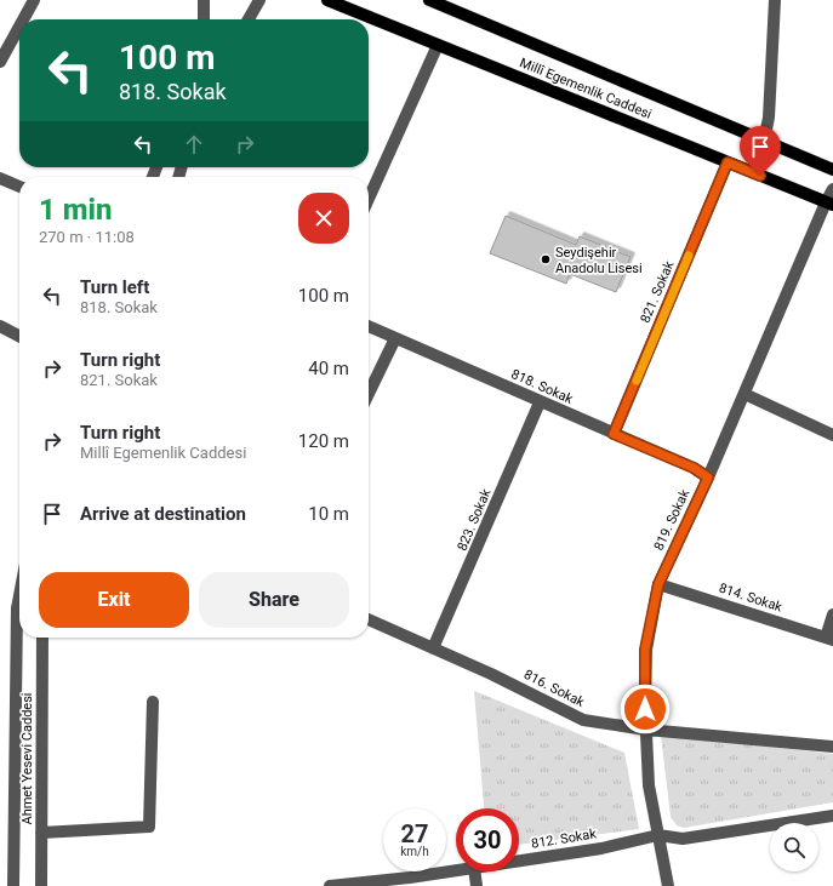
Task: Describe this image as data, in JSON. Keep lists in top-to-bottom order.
{
  "streets": {
    "main road": ["Millî Egemenlik Caddesi"],
    "street": [
      "821. Sokak",
      "818. Sokak",
      "823. Sokak",
      "819. Sokak",
      "814. Sokak",
      "816. Sokak",
      "Ahmet Yesevi Caddesi",
      "812. Sokak"
    ]
  },
  "crossings": [
    ["Millî Egemenlik Caddesi", "821. Sokak"],
    ["Millî Egemenlik Caddesi", "819. Sokak"],
    ["821. Sokak", "818. Sokak"],
    ["818. Sokak", "823. Sokak"],
    ["818. Sokak", "819. Sokak"],
    ["823. Sokak", "816. Sokak"],
    ["819. Sokak", "814. Sokak"],
    ["819. Sokak", "816. Sokak"],
    ["819. Sokak", "812. Sokak"]
  ],
  "places": ["Seydişehir Anadolu Lisesi"],
  "page": {
    "turn": ["100 m", "818. Sokak"],
    "heading": ["1 min", "270 m · 11:08"],
    "list": [
      {
        "name": "Turn left",
        "note": "818. Sokak",
        "value": "100 m"
      },
      {
        "name": "Turn right",
        "note": "821. Sokak",
        "value": "40 m"
      },
      {
        "name": "Turn right",
        "note": "Millî Egemenlik Caddesi",
        "value": "120 m"
      },
      {
        "name": "Arrive at destination",
        "value": "10 m"
      }
    ],
    "buttons": ["Exit", "Share"],
    "speed": "27 km/h",
    "limit": "30"
  }
}
